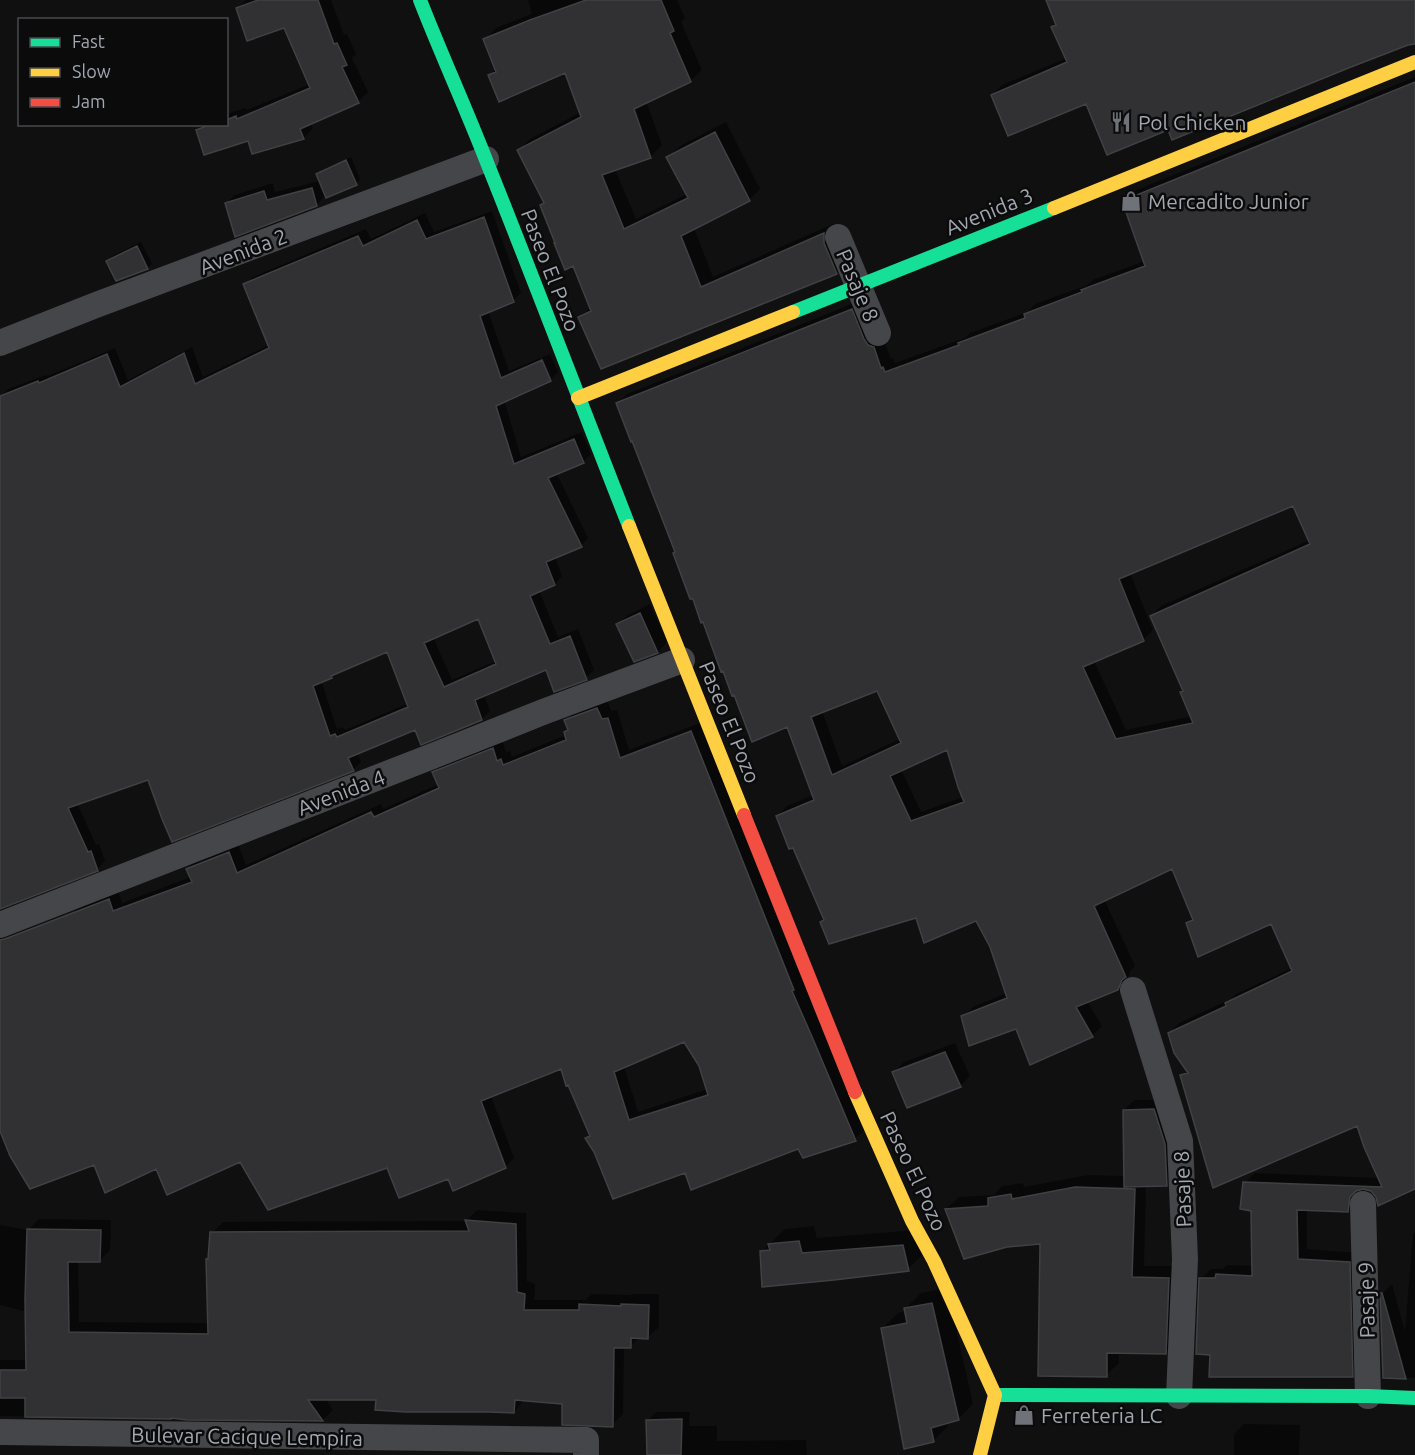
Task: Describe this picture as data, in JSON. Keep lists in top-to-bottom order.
{
  "streets": {
    "street": [
      "Avenida 3",
      "Avenida 2",
      "Paseo El Pozo",
      "Pasaje 8",
      "Avenida 4",
      "Pasaje 9",
      "Bulevar Cacique Lempira"
    ]
  },
  "crossings": [
    ["Avenida 3", "Paseo El Pozo"],
    ["Avenida 3", "Pasaje 8"],
    ["Avenida 2", "Paseo El Pozo"],
    ["Paseo El Pozo", "Avenida 4"]
  ],
  "places": {
    "restaurant": ["Pol Chicken"],
    "shop": ["Mercadito Junior", "Ferreteria LC"]
  },
  "legend": ["Fast", "Slow", "Jam"]
}
